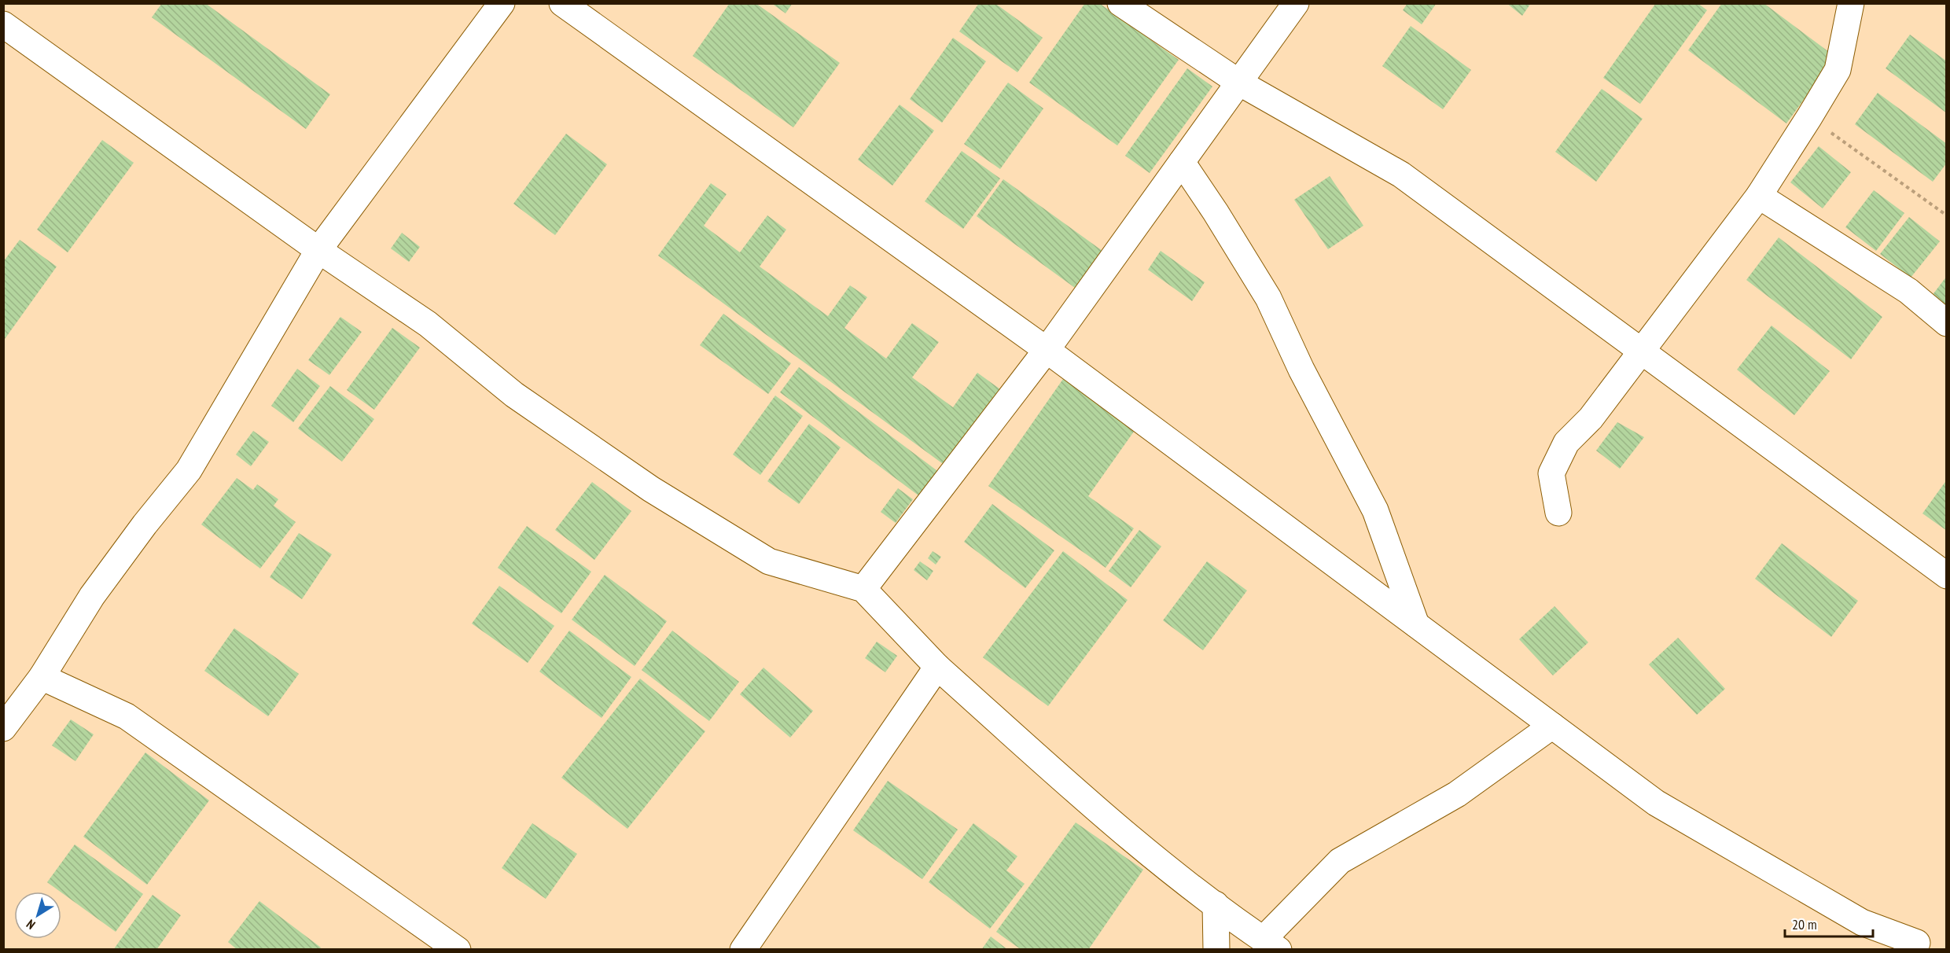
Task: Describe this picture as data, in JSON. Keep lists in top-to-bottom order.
{
  "scale_bar": "20 m",
  "north": "bottom left"
}
